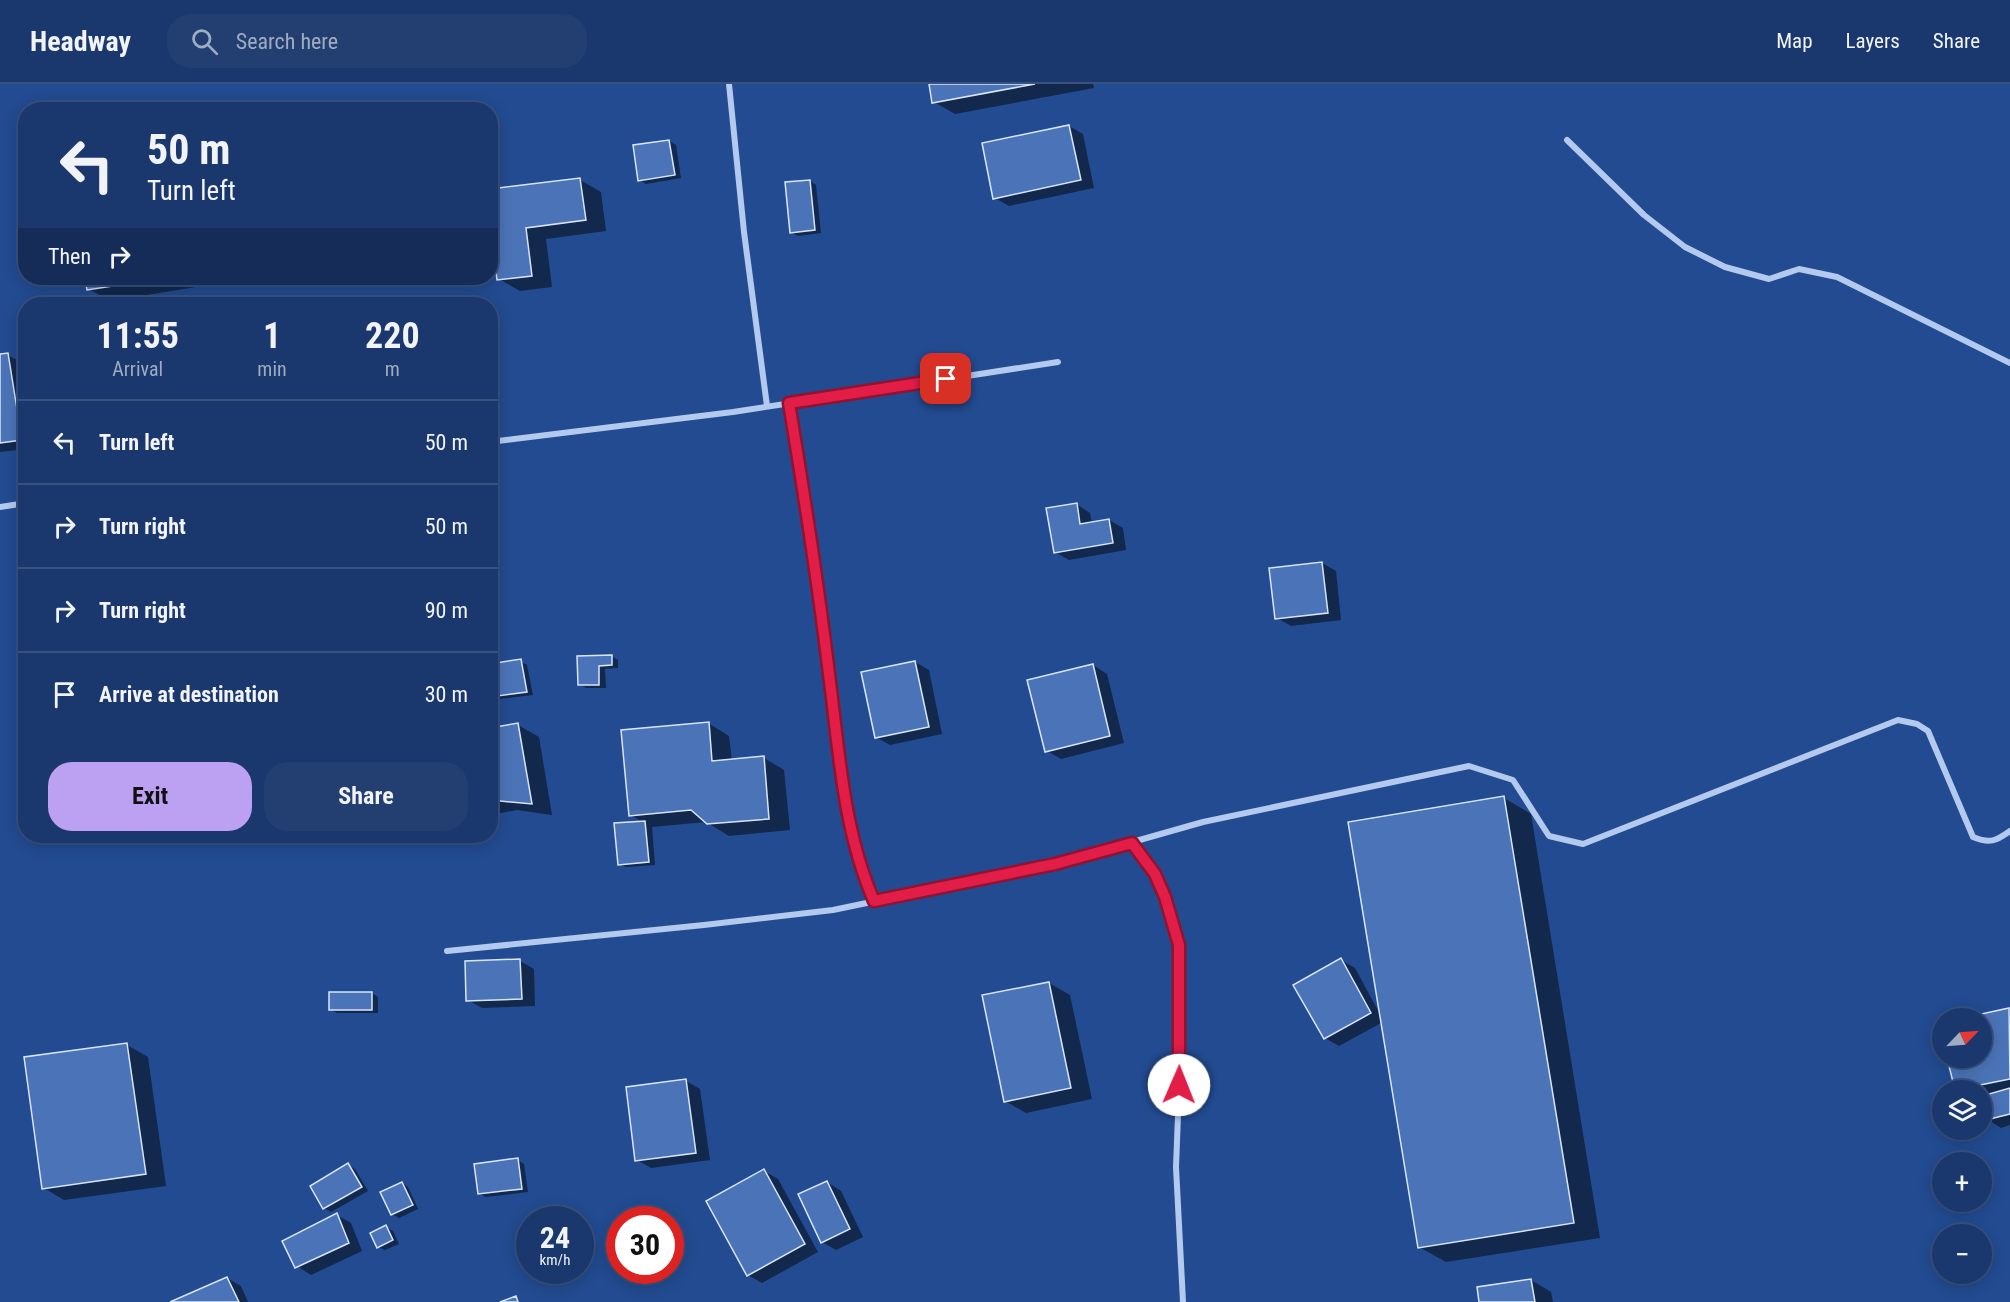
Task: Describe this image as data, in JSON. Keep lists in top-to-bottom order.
{
  "north": "top right",
  "page": {
    "header": "Headway",
    "search": "Search here",
    "nav": ["Map", "Layers", "Share"],
    "turn": ["50 m", "Turn left"],
    "then": "Then",
    "eta": [
      "11:55",
      "Arrival",
      "1",
      "min",
      "220",
      "m"
    ],
    "list": [
      {
        "name": "Turn left",
        "value": "50 m"
      },
      {
        "name": "Turn right",
        "value": "50 m"
      },
      {
        "name": "Turn right",
        "value": "90 m"
      },
      {
        "name": "Arrive at destination",
        "value": "30 m"
      }
    ],
    "buttons": ["Exit", "Share"],
    "map_buttons": ["+", "−"],
    "speed": "24 km/h",
    "limit": "30"
  }
}
